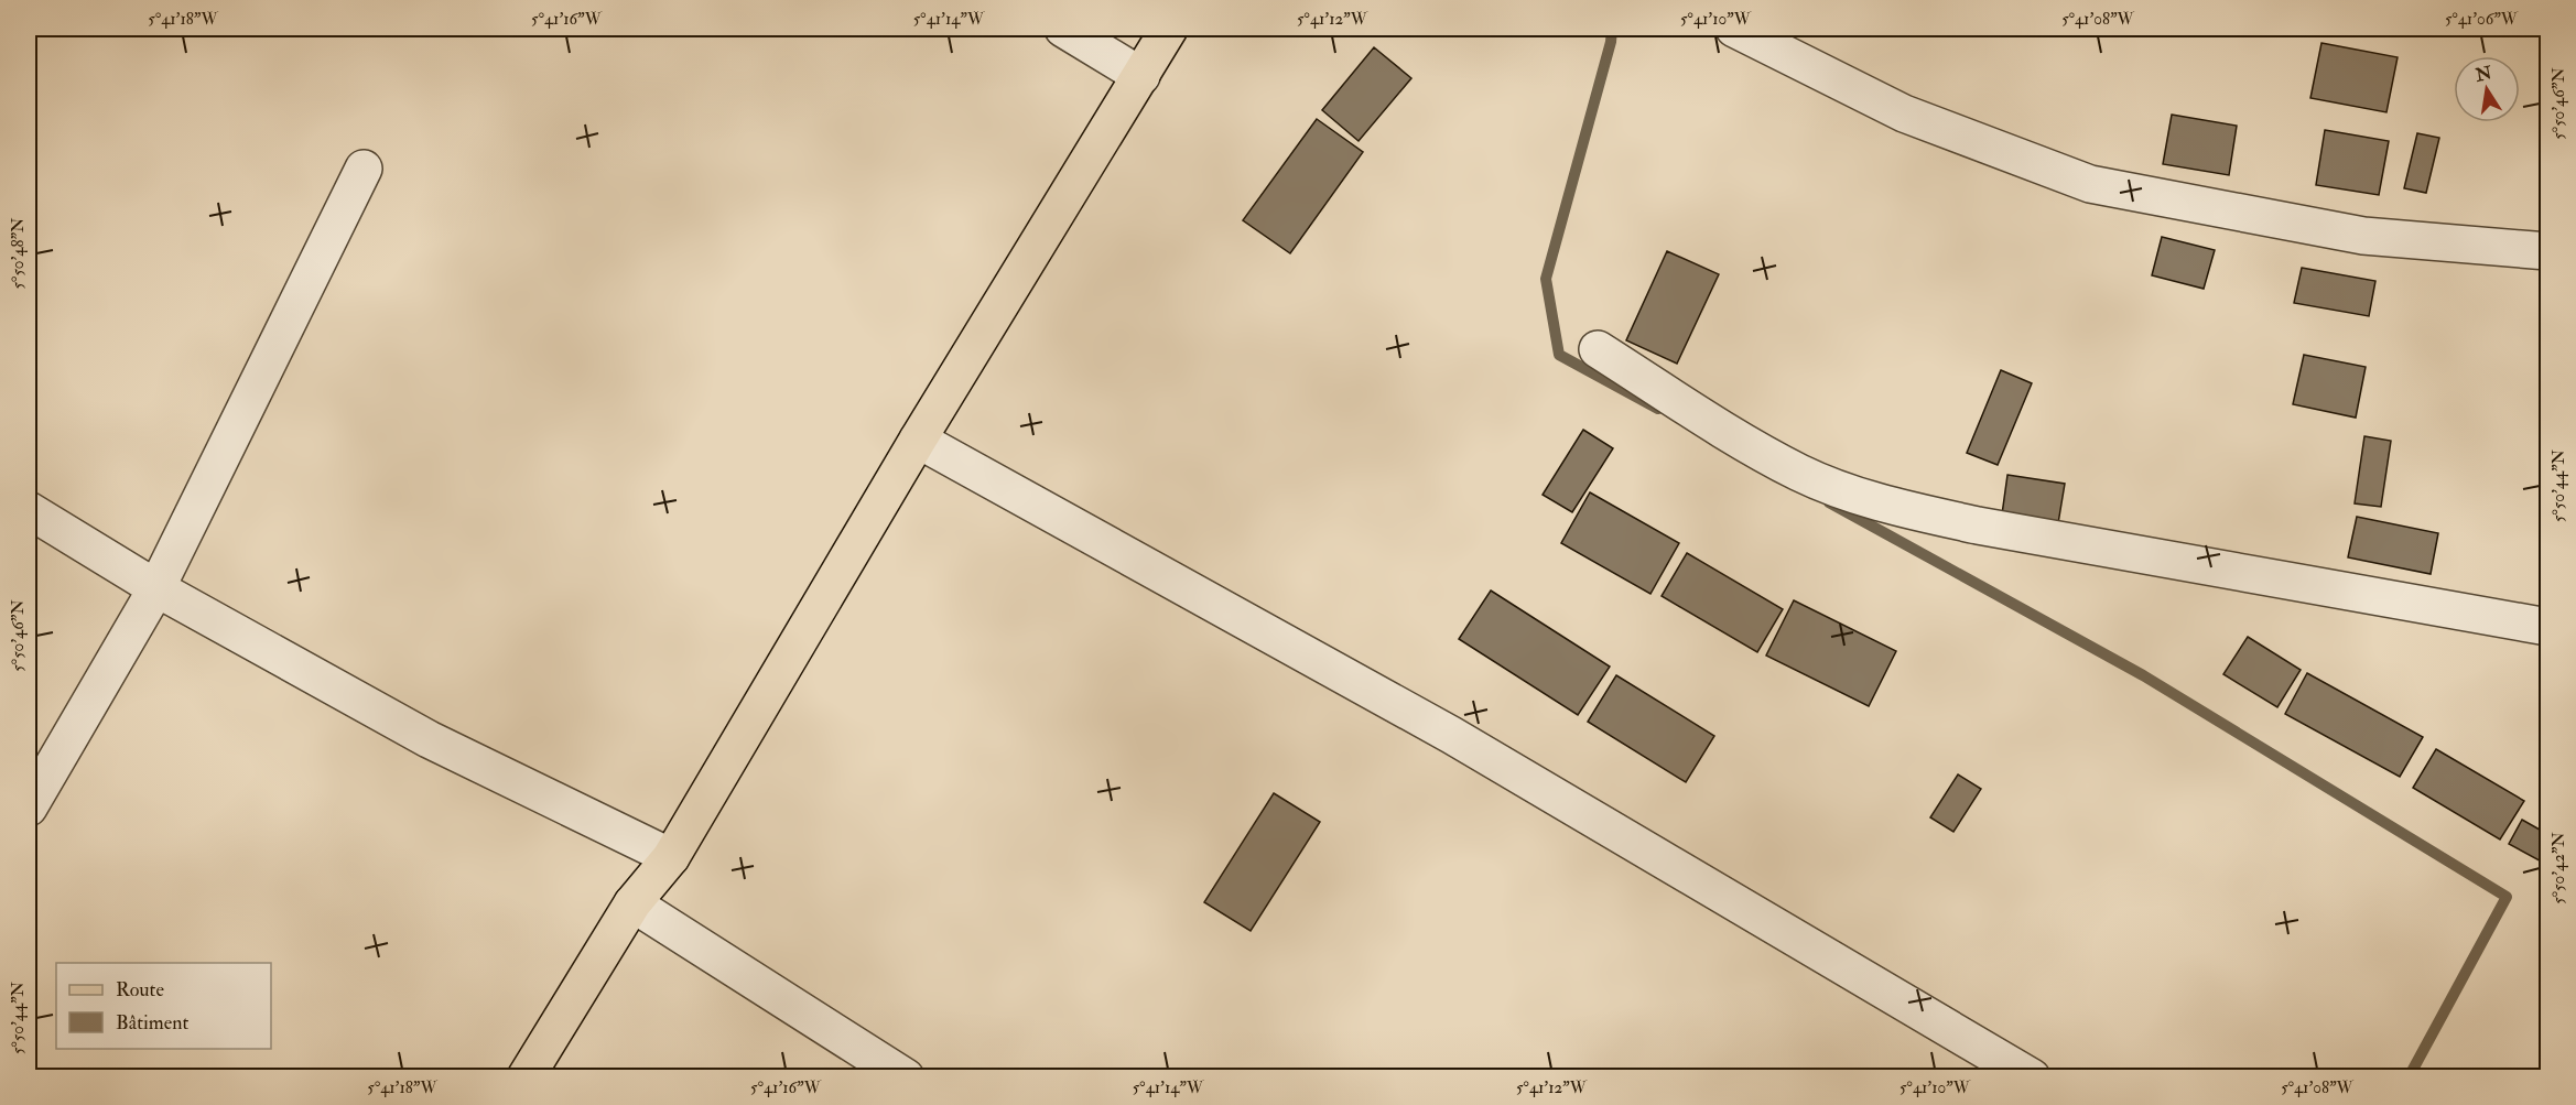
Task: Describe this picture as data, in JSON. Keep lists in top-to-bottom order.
{
  "legend": ["Route", "Bâtiment"],
  "north": "top",
  "coordinates": [
    "5°41'18\"W",
    "5°41'16\"W",
    "5°41'14\"W",
    "5°41'12\"W",
    "5°41'10\"W",
    "5°41'08\"W",
    "5°41'06\"W",
    "5°50'46\"N",
    "5°50'48\"N",
    "5°50'44\"N",
    "5°50'42\"N"
  ]
}
